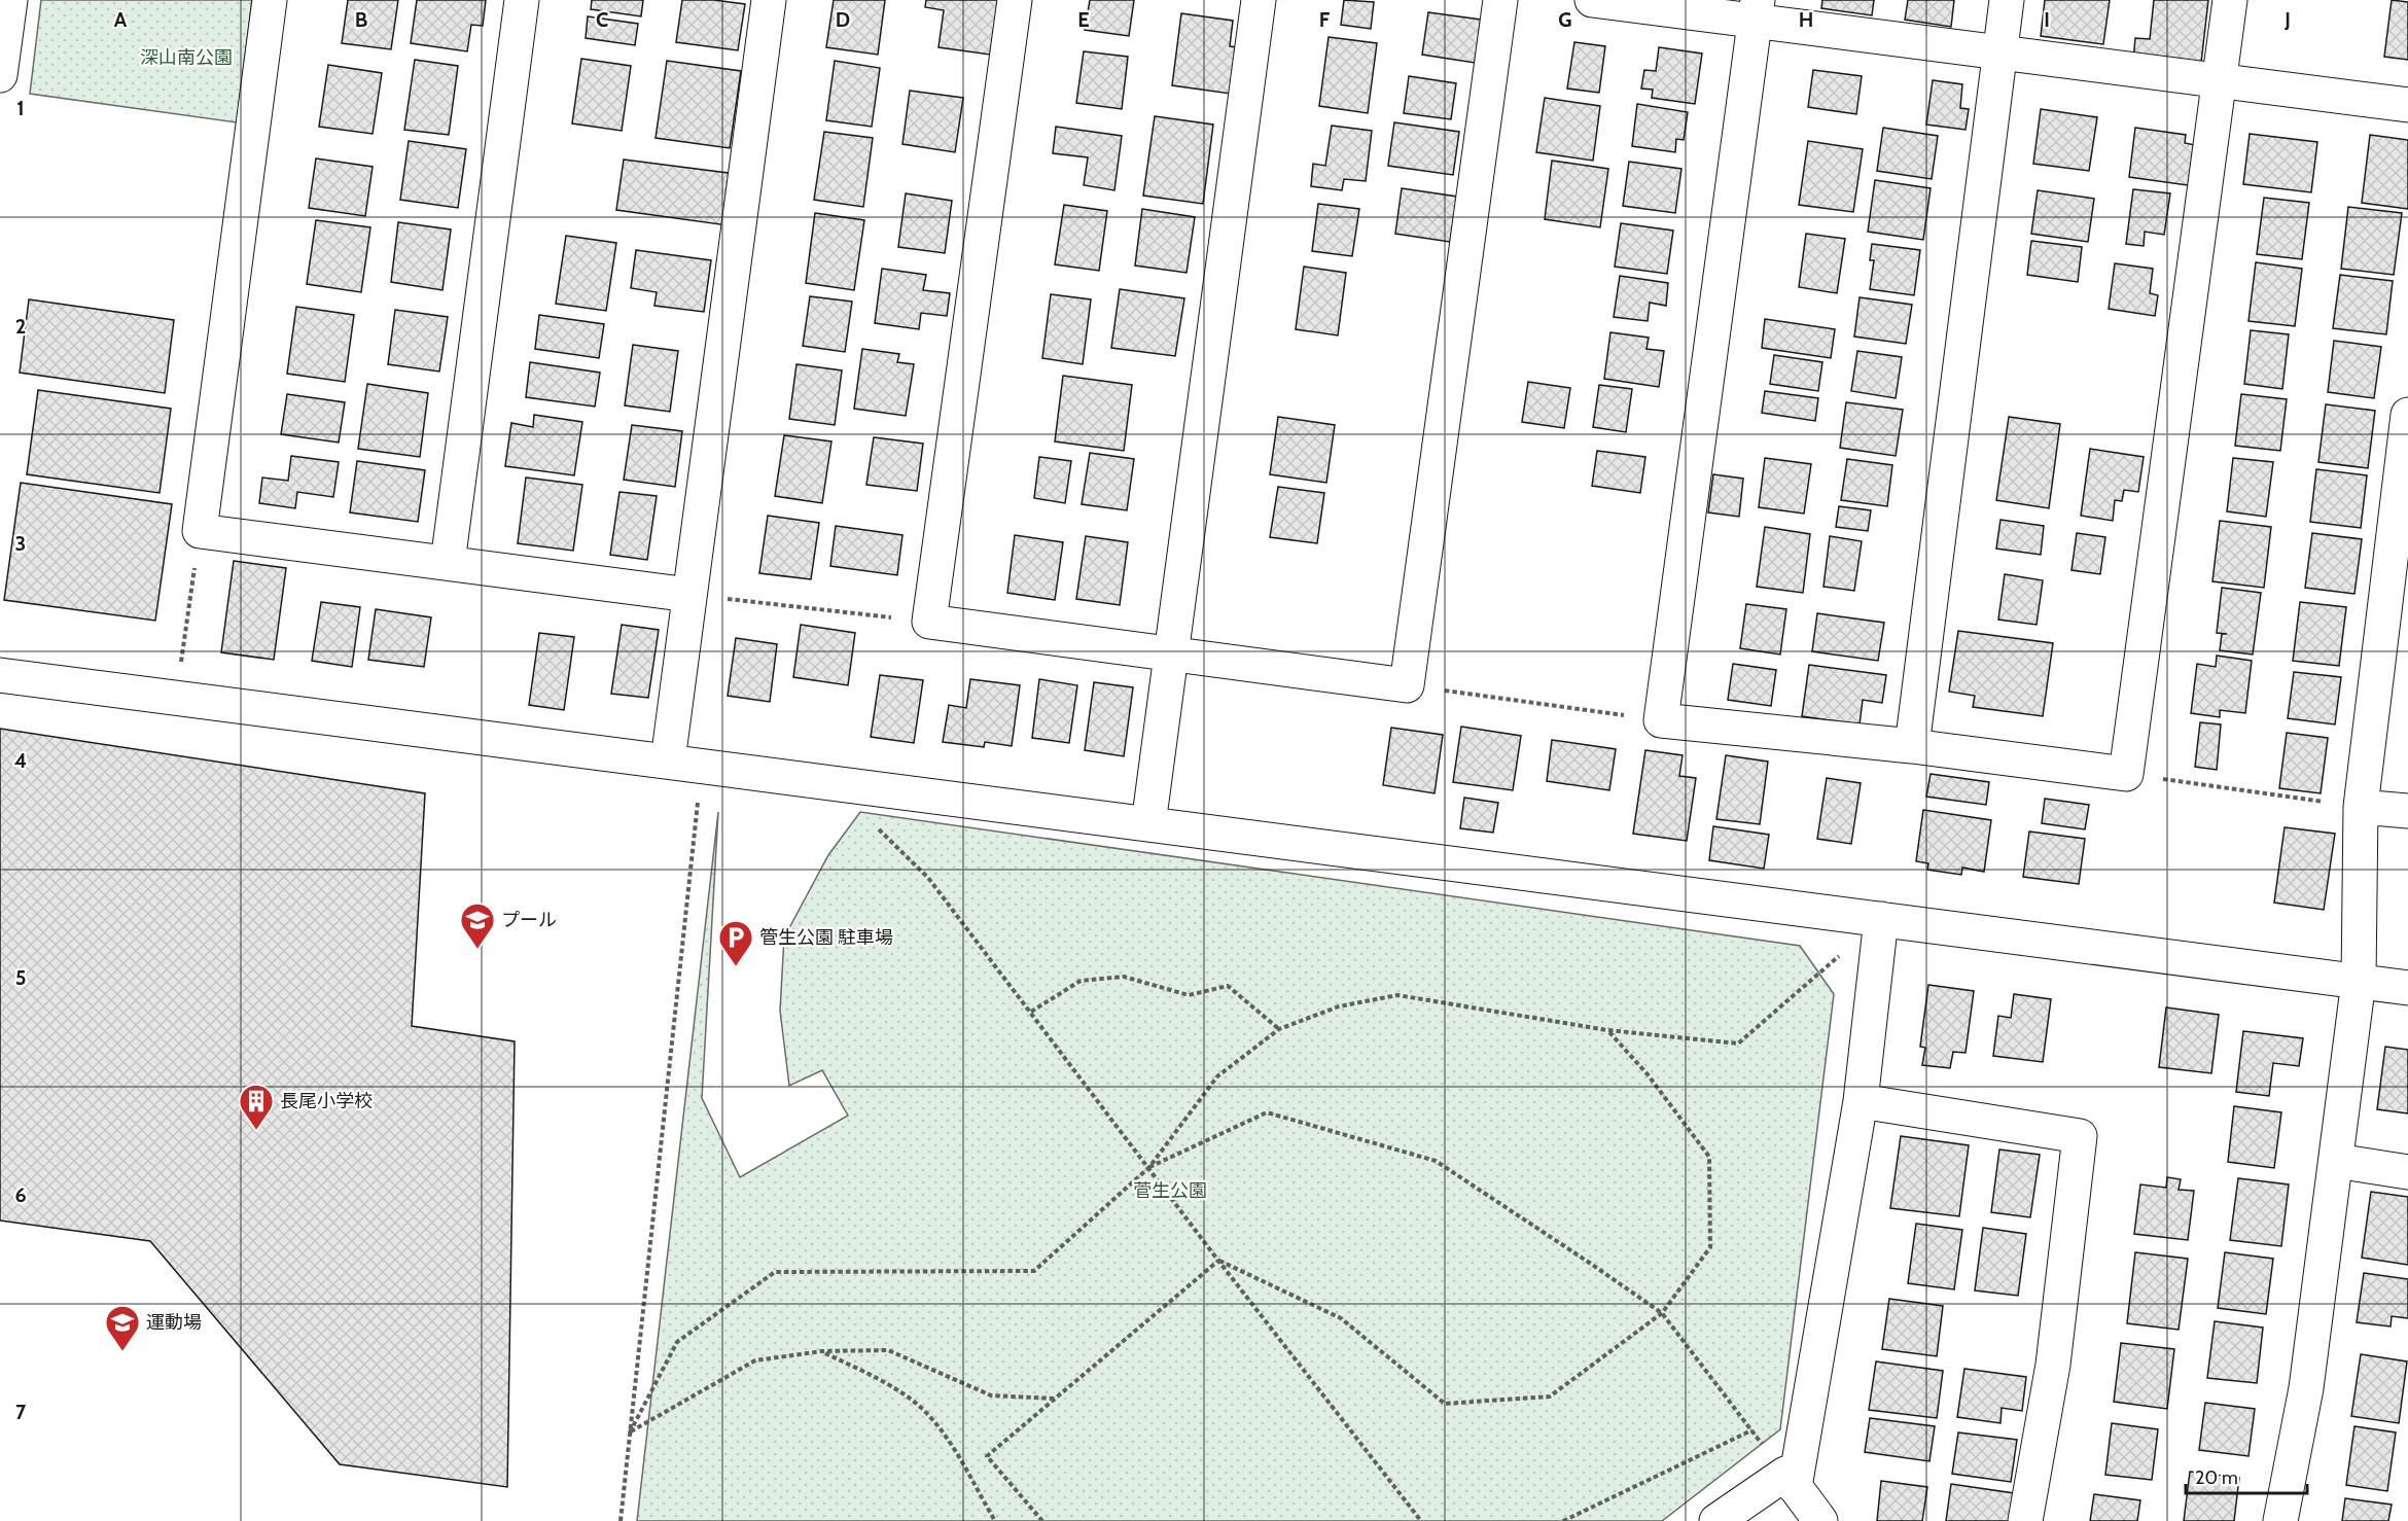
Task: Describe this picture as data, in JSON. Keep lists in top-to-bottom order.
{
  "parks": ["深山南公園", "菅生公園"],
  "places": {
    "school or university": ["プール", "運動場"],
    "parking": ["管生公園 駐車場"],
    "building": ["長尾小学校"]
  },
  "scale_bar": "20 m",
  "grid": {
    "columns": [
      "A",
      "B",
      "C",
      "D",
      "E",
      "F",
      "G",
      "H",
      "I",
      "J"
    ],
    "rows": [
      "1",
      "2",
      "3",
      "4",
      "5",
      "6",
      "7"
    ]
  }
}
